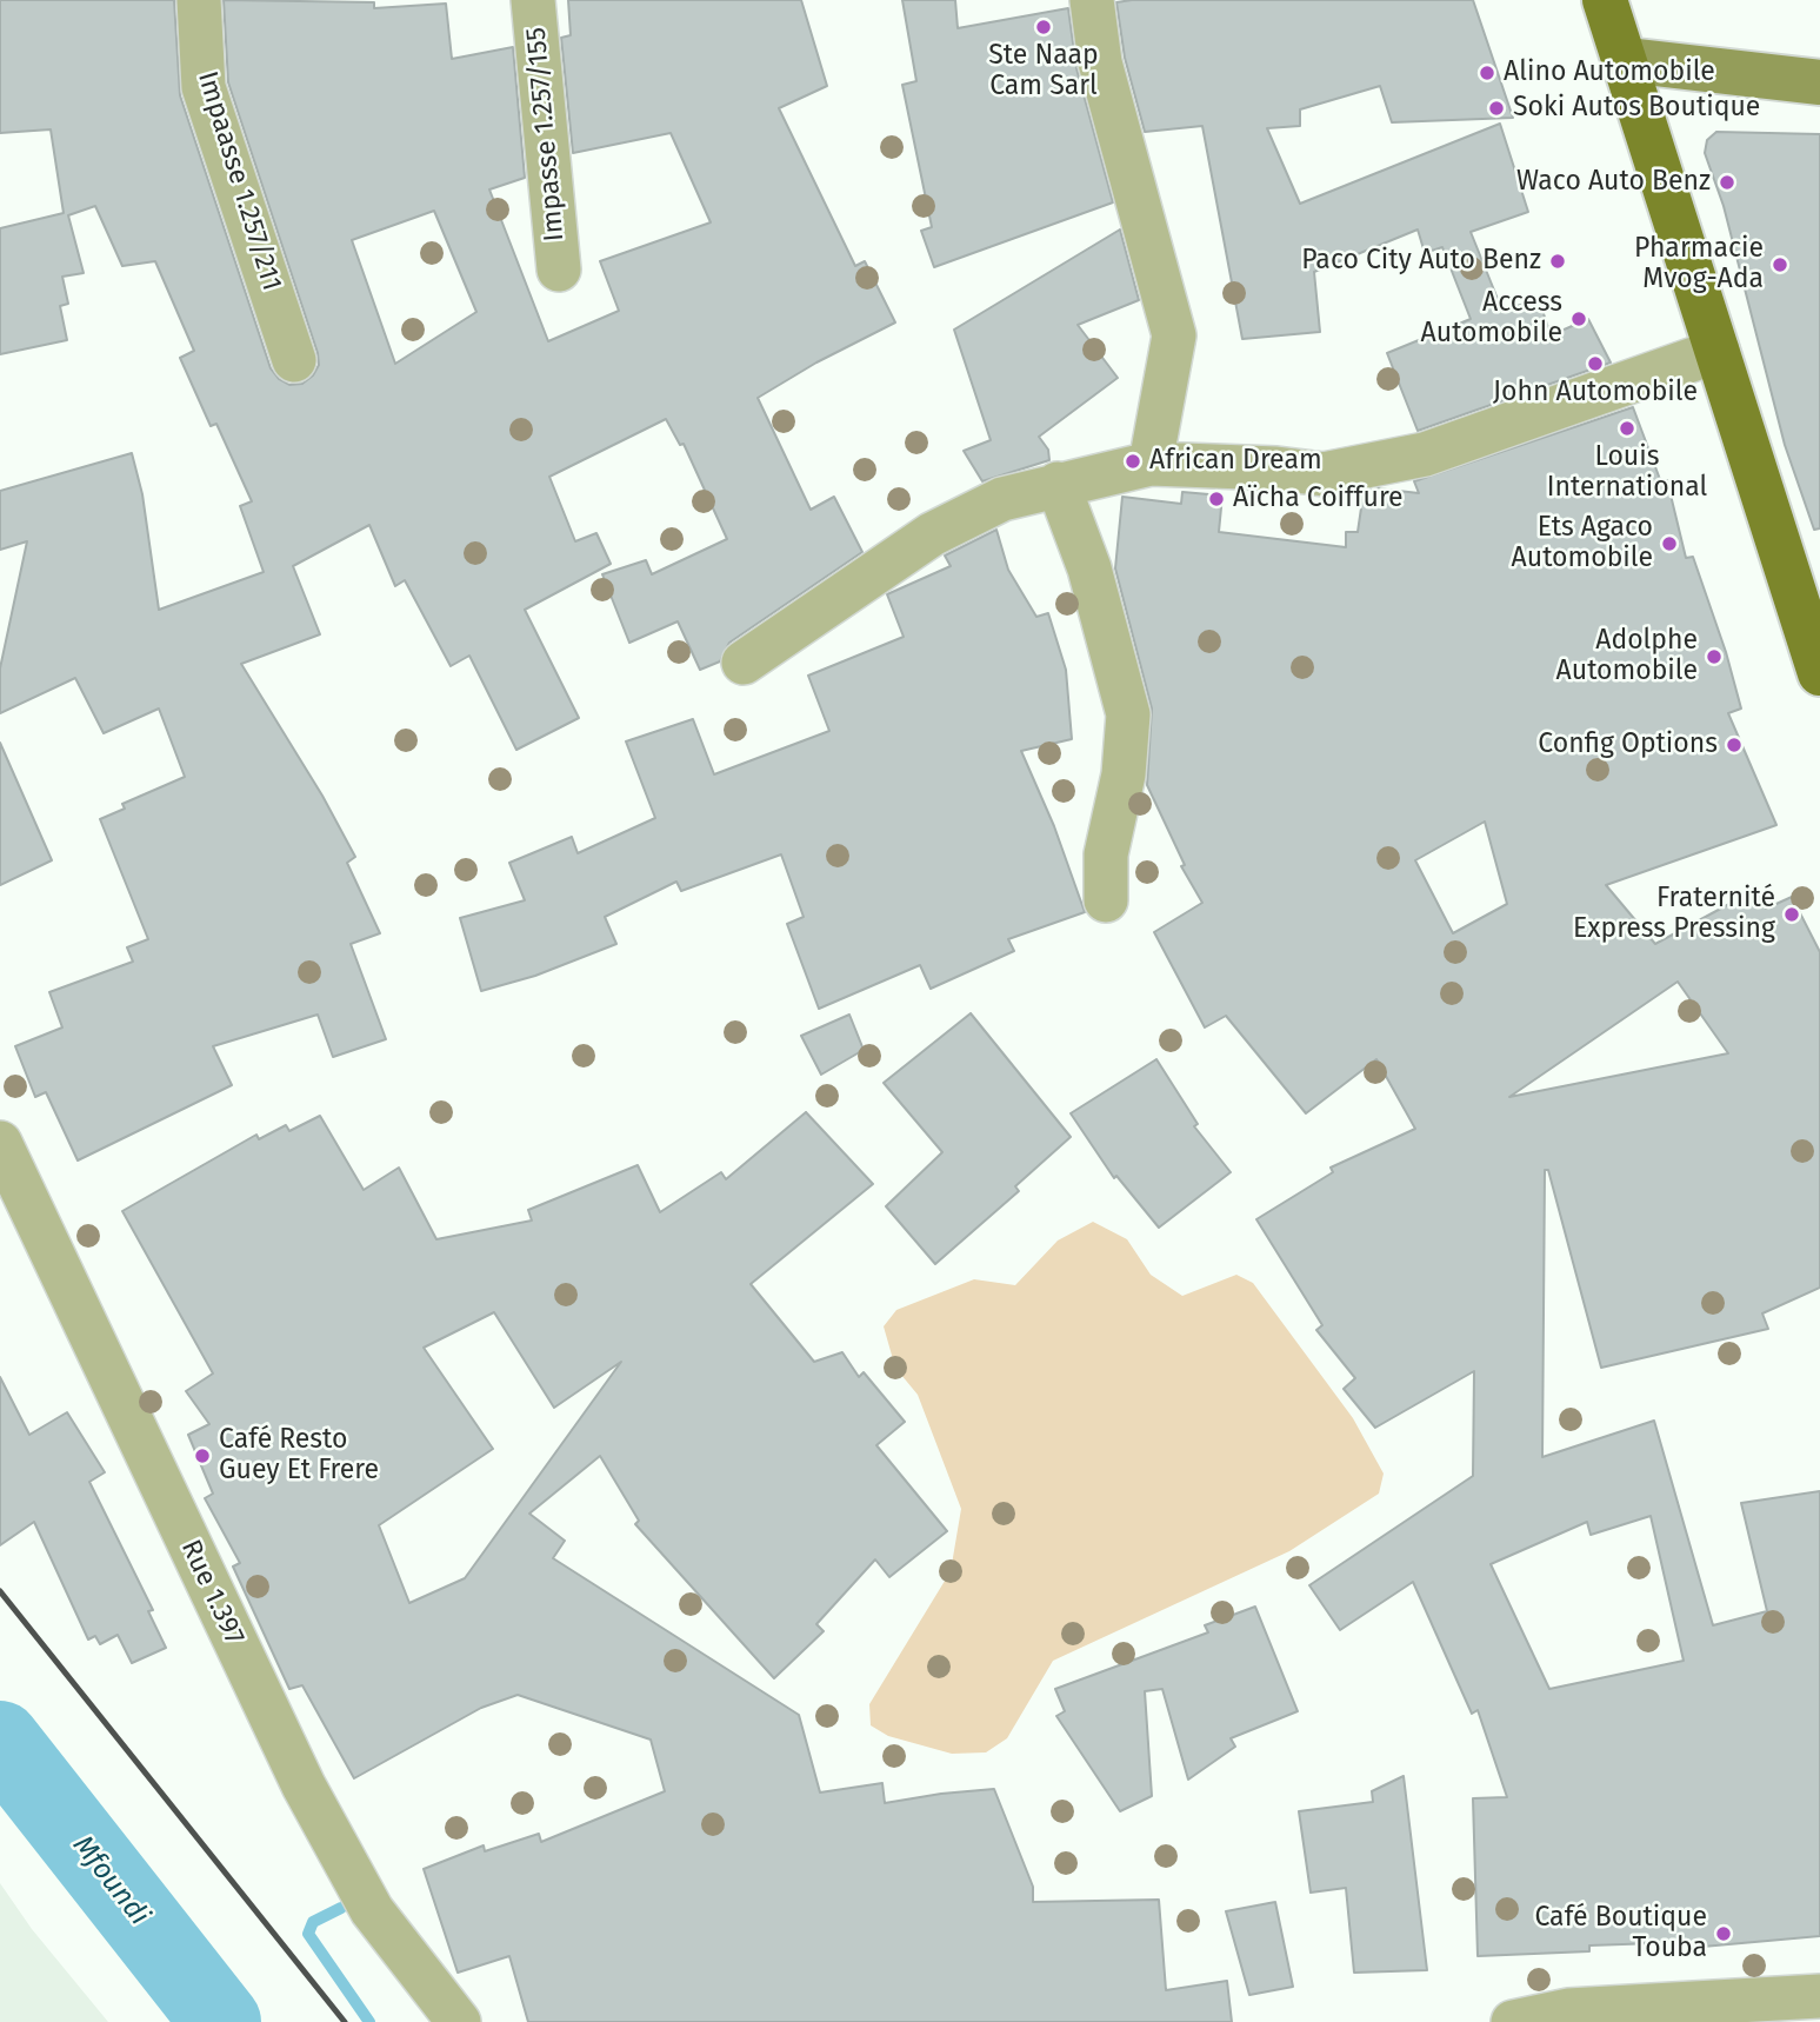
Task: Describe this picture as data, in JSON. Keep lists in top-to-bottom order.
{
  "streets": {
    "street": ["Impasse 1.257/155", "Impaasse 1.257/211", "Rue 1.397"]
  },
  "water": ["Mfoundi"],
  "places": [
    "Ste Naap Cam Sarl",
    "Alino Automobile",
    "Soki Autos Boutique",
    "Waco Auto Benz",
    "Paco City Auto Benz",
    "Pharmacie Mvog-Ada",
    "Access Automobile",
    "John Automobile",
    "Louis International",
    "African Dream",
    "Aïcha Coiffure",
    "Ets Agaco Automobile",
    "Adolphe Automobile",
    "Config Options",
    "Fraternité Express Pressing",
    "Café Resto Guey Et Frere",
    "Café Boutique Touba"
  ]
}
